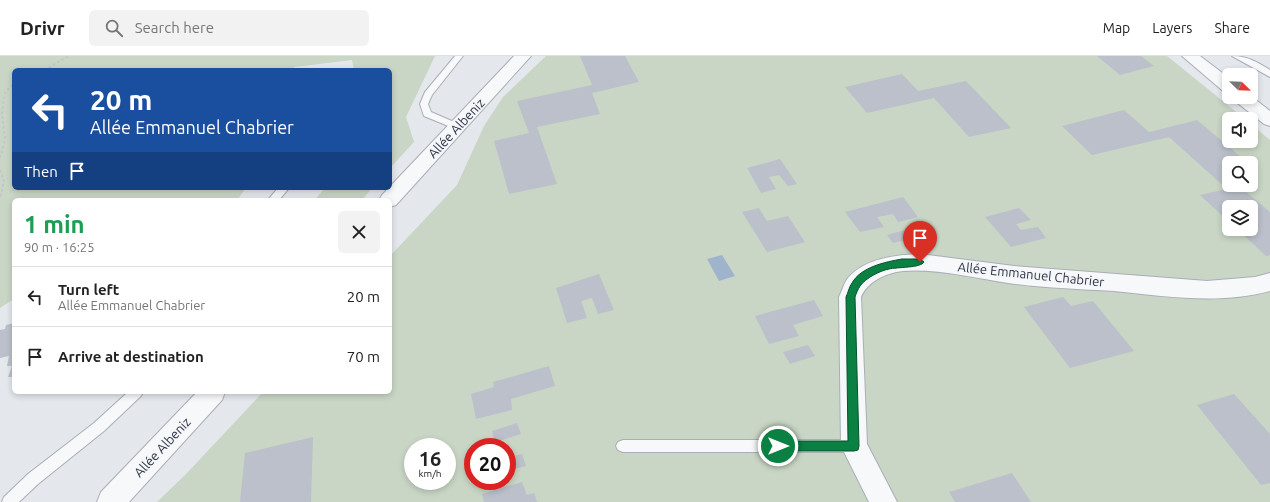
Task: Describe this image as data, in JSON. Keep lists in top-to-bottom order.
{
  "streets": {
    "street": ["Allée Albeniz", "Allée Emmanuel Chabrier"]
  },
  "north": "bottom right",
  "page": {
    "header": "Drivr",
    "search": "Search here",
    "nav": ["Map", "Layers", "Share"],
    "turn": ["20 m", "Allée Emmanuel Chabrier"],
    "then": "Then",
    "heading": ["1 min", "90 m · 16:25"],
    "list": [
      {
        "name": "Turn left",
        "note": "Allée Emmanuel Chabrier",
        "value": "20 m"
      },
      {
        "name": "Arrive at destination",
        "value": "70 m"
      }
    ],
    "speed": "16 km/h",
    "limit": "20"
  }
}
